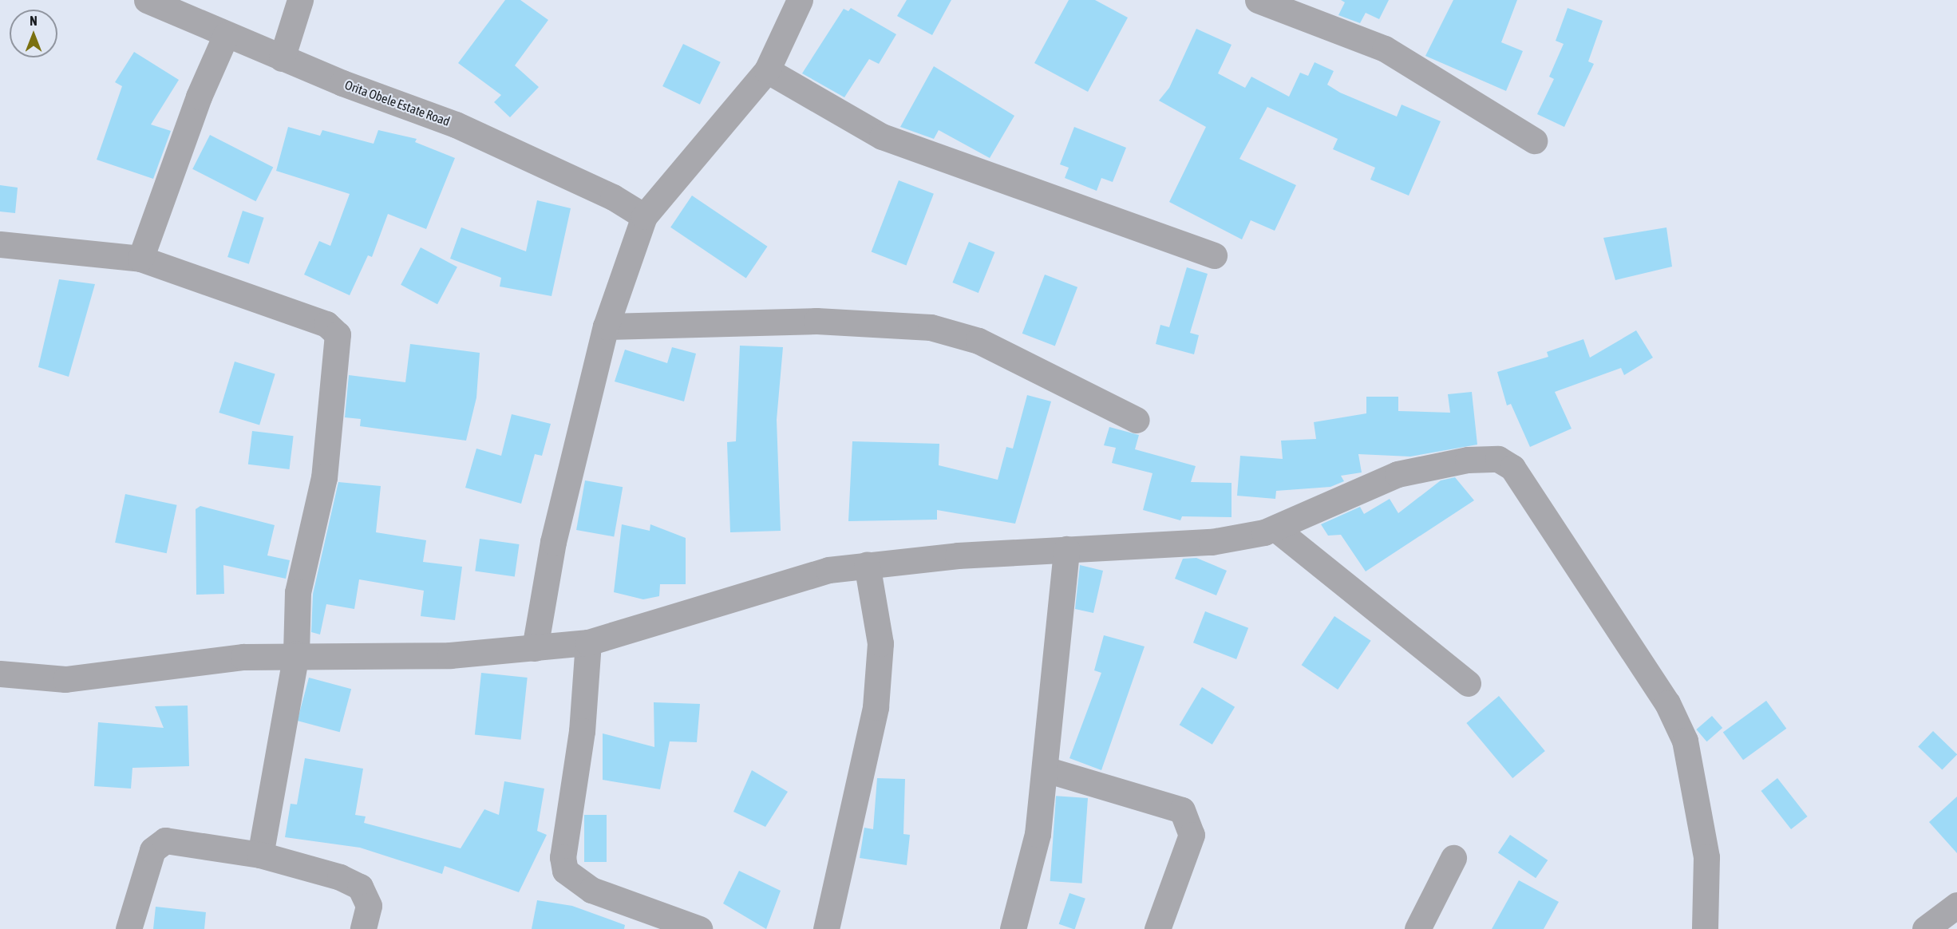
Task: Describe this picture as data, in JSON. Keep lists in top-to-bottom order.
{
  "streets": {
    "street": ["Orita Obele Estate Road"]
  },
  "north": "top"
}
